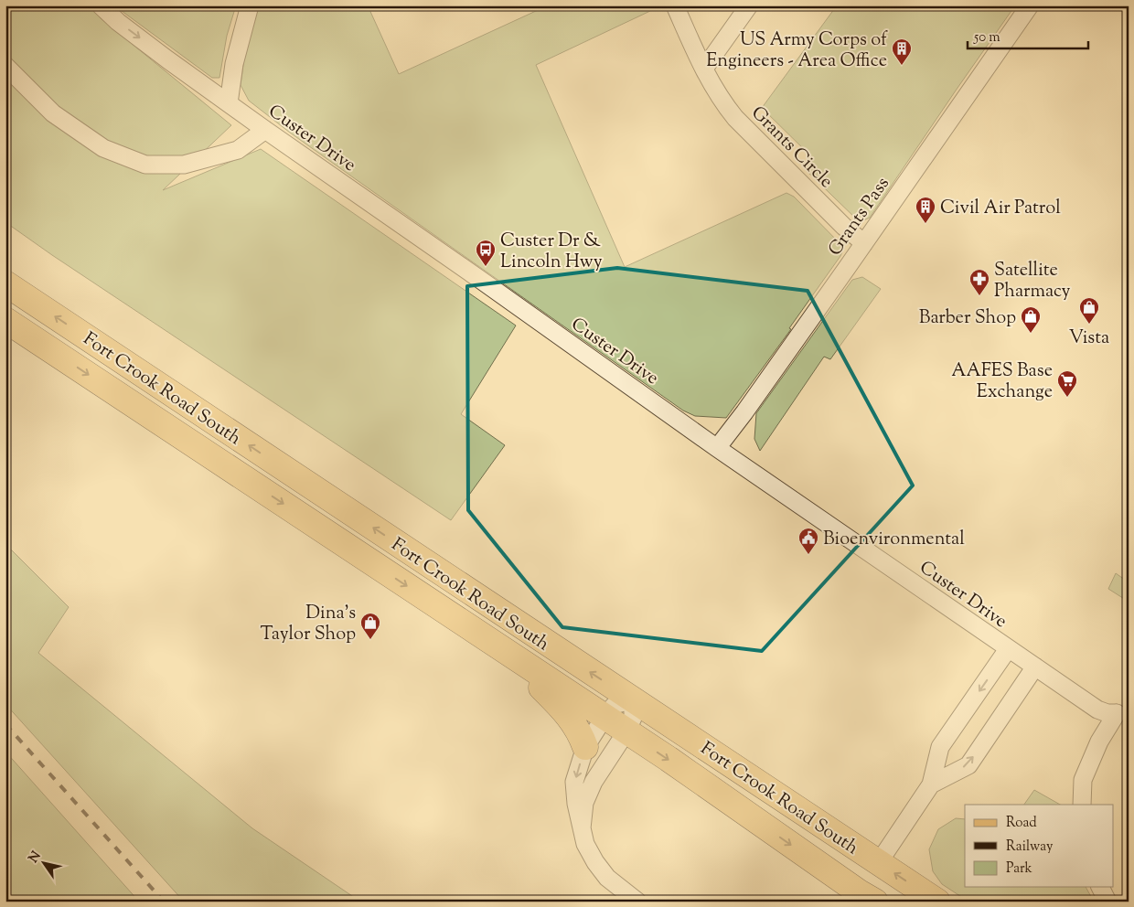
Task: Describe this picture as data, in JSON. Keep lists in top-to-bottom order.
{
  "streets": {
    "main road": ["Fort Crook Road South"],
    "street": ["Custer Drive", "Grants Circle", "Grants Pass"]
  },
  "crossings": [
    ["Custer Drive", "Grants Pass"],
    ["Grants Circle", "Grants Pass"]
  ],
  "places": {
    "building": ["US Army Corps of Engineers - Area Office", "Civil Air Patrol"],
    "bus stop": ["Custer Dr & Lincoln Hwy"],
    "pharmacy": ["Satellite Pharmacy"],
    "shop": ["Vista", "Barber Shop", "Dina's Taylor Shop"],
    "supermarket": ["AAFES Base Exchange"],
    "public building": ["Bioenvironmental"]
  },
  "legend": ["Road", "Railway", "Park"],
  "scale_bar": "50 m",
  "north": "top left"
}
